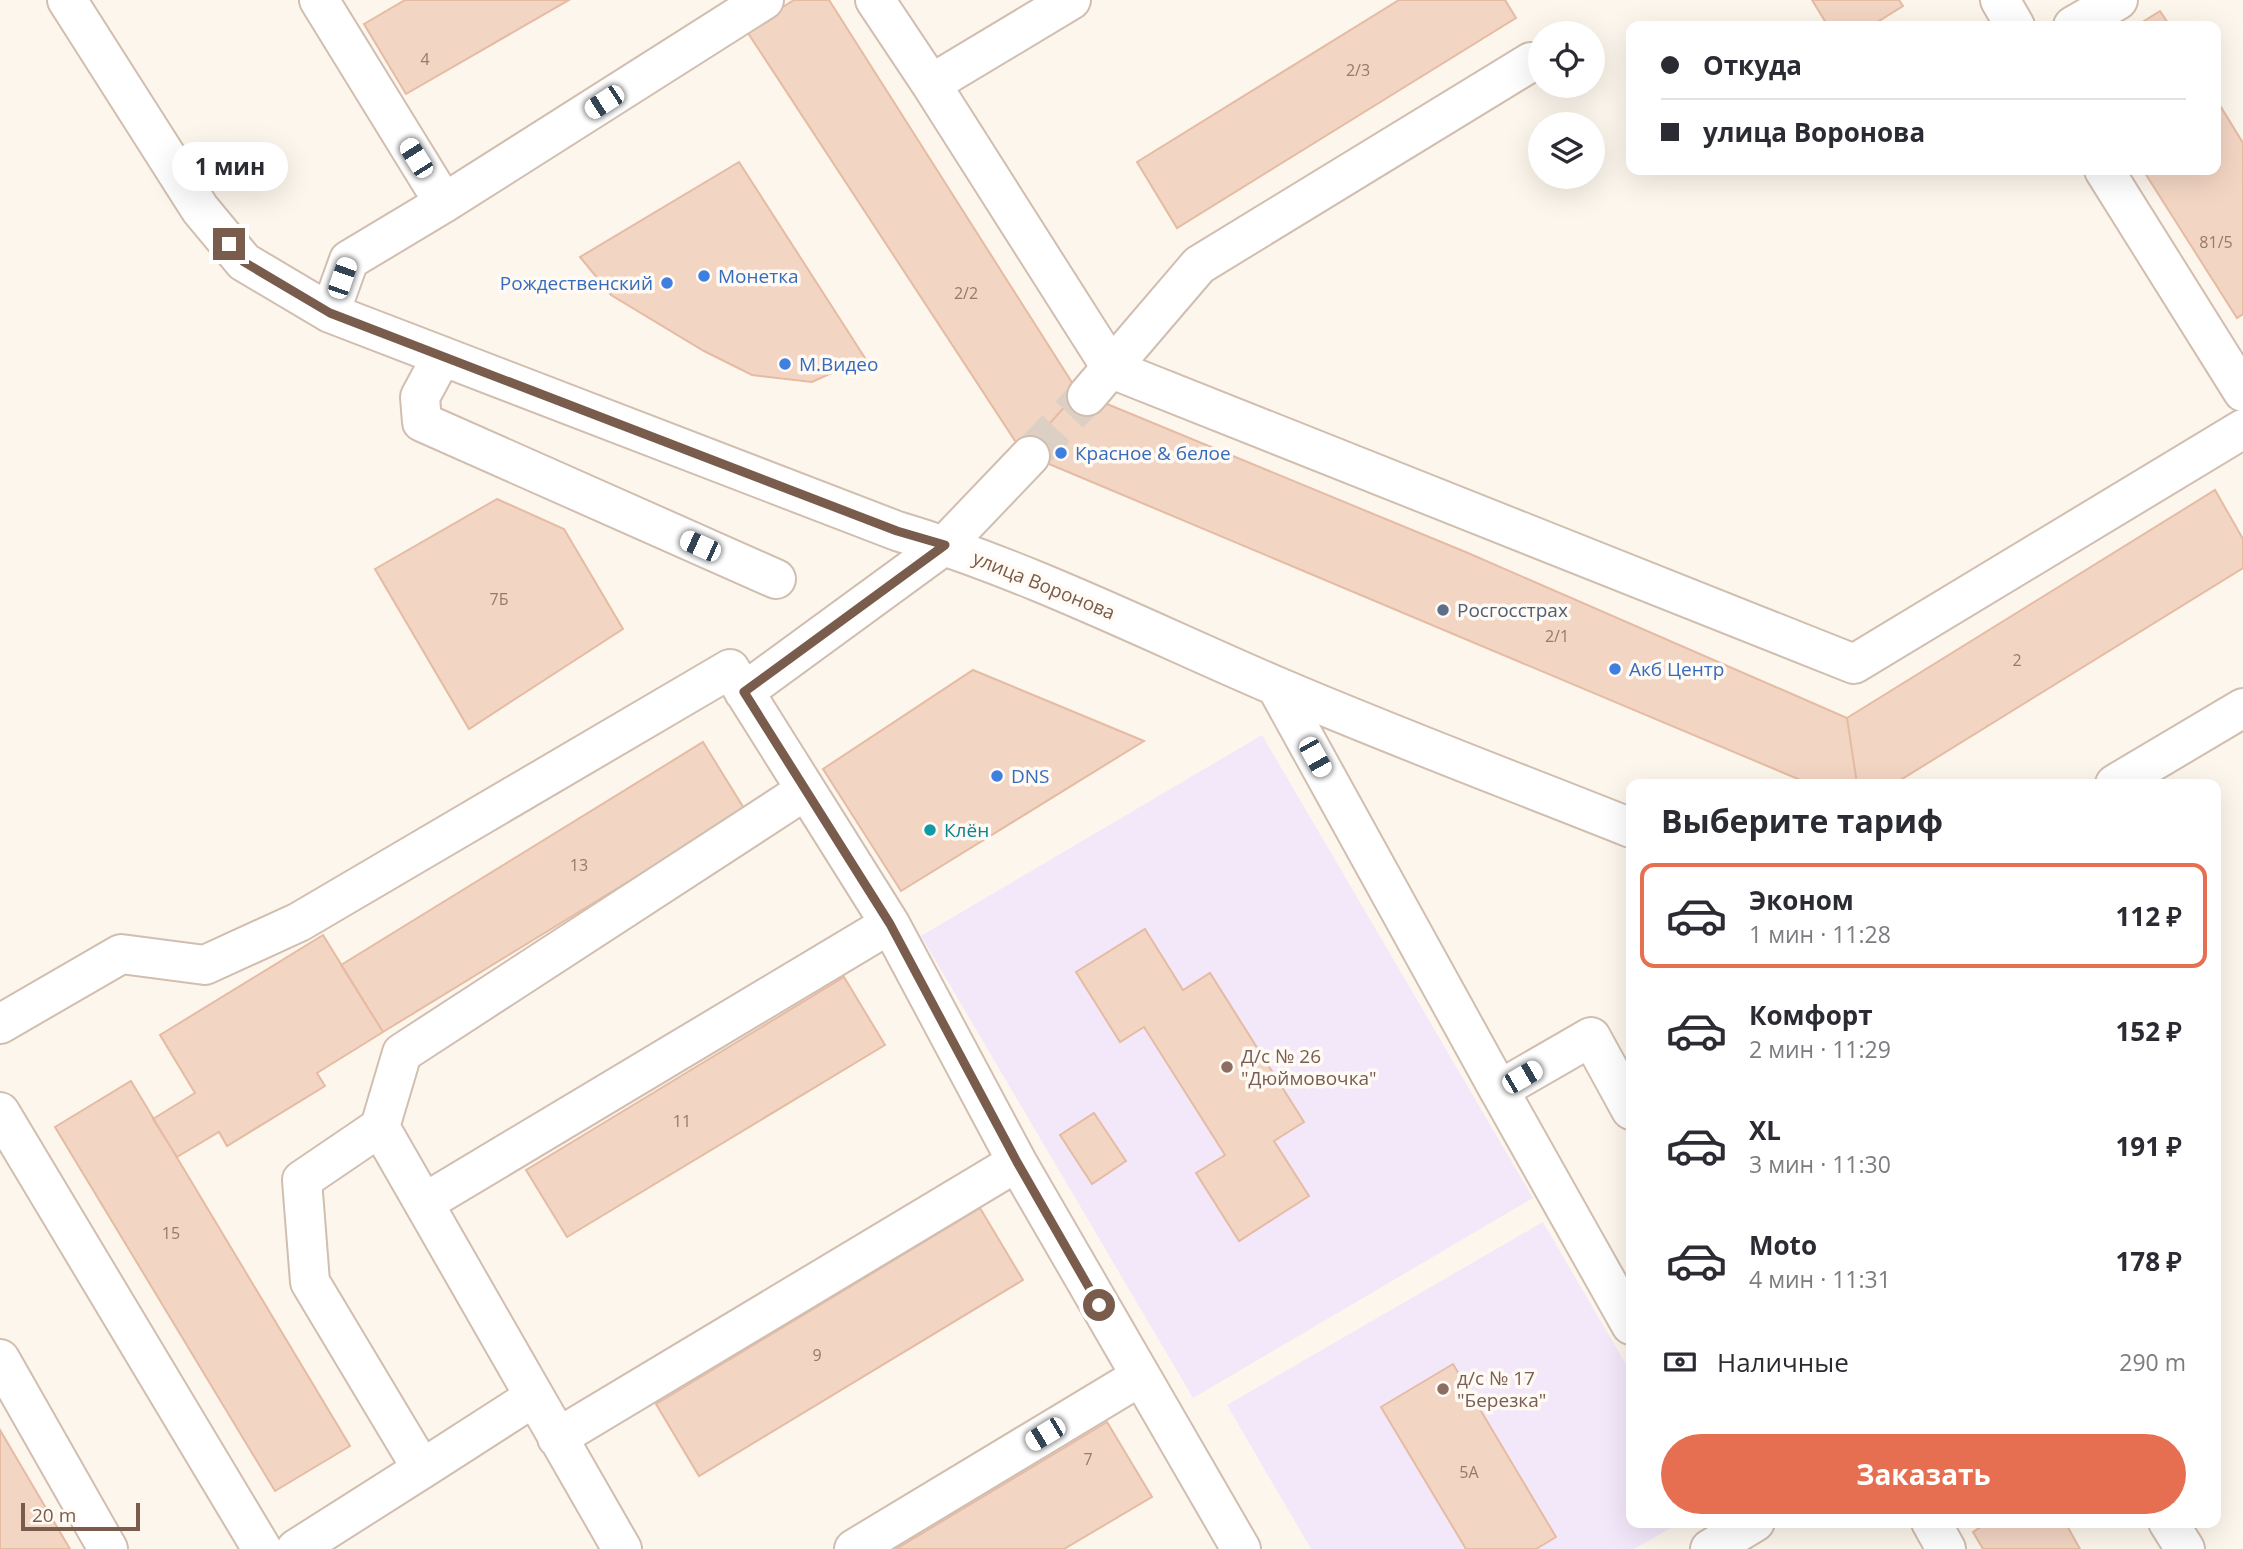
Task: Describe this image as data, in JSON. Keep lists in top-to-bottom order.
{
  "streets": {
    "street": ["улица Воронова"]
  },
  "places": [
    "Монетка",
    "Рождественский",
    "М.Видео",
    "Красное & белое",
    "Росгосстрах",
    "Акб Центр",
    "DNS",
    "Клён",
    "Д/с № 26 \"Дюймовочка\"",
    "д/с № 17 \"Березка\""
  ],
  "house_numbers": [
    "4",
    "2/3",
    "81/5",
    "2/2",
    "7Б",
    "2/1",
    "2",
    "13",
    "11",
    "15",
    "9",
    "7",
    "5А"
  ],
  "scale_bar": "20 m",
  "page": {
    "banner": ["Откуда", "улица Воронова"],
    "bubble": "1 мин",
    "heading": "Выберите тариф",
    "list": [
      {
        "name": "Эконом",
        "note": "1 мин · 11:28",
        "value": "112 ₽"
      },
      {
        "name": "Комфорт",
        "note": "2 мин · 11:29",
        "value": "152 ₽"
      },
      {
        "name": "XL",
        "note": "3 мин · 11:30",
        "value": "191 ₽"
      },
      {
        "name": "Moto",
        "note": "4 мин · 11:31",
        "value": "178 ₽"
      }
    ],
    "pay": ["Наличные", "290 m"],
    "buttons": "Заказать",
    "scale": "20 m"
  }
}
